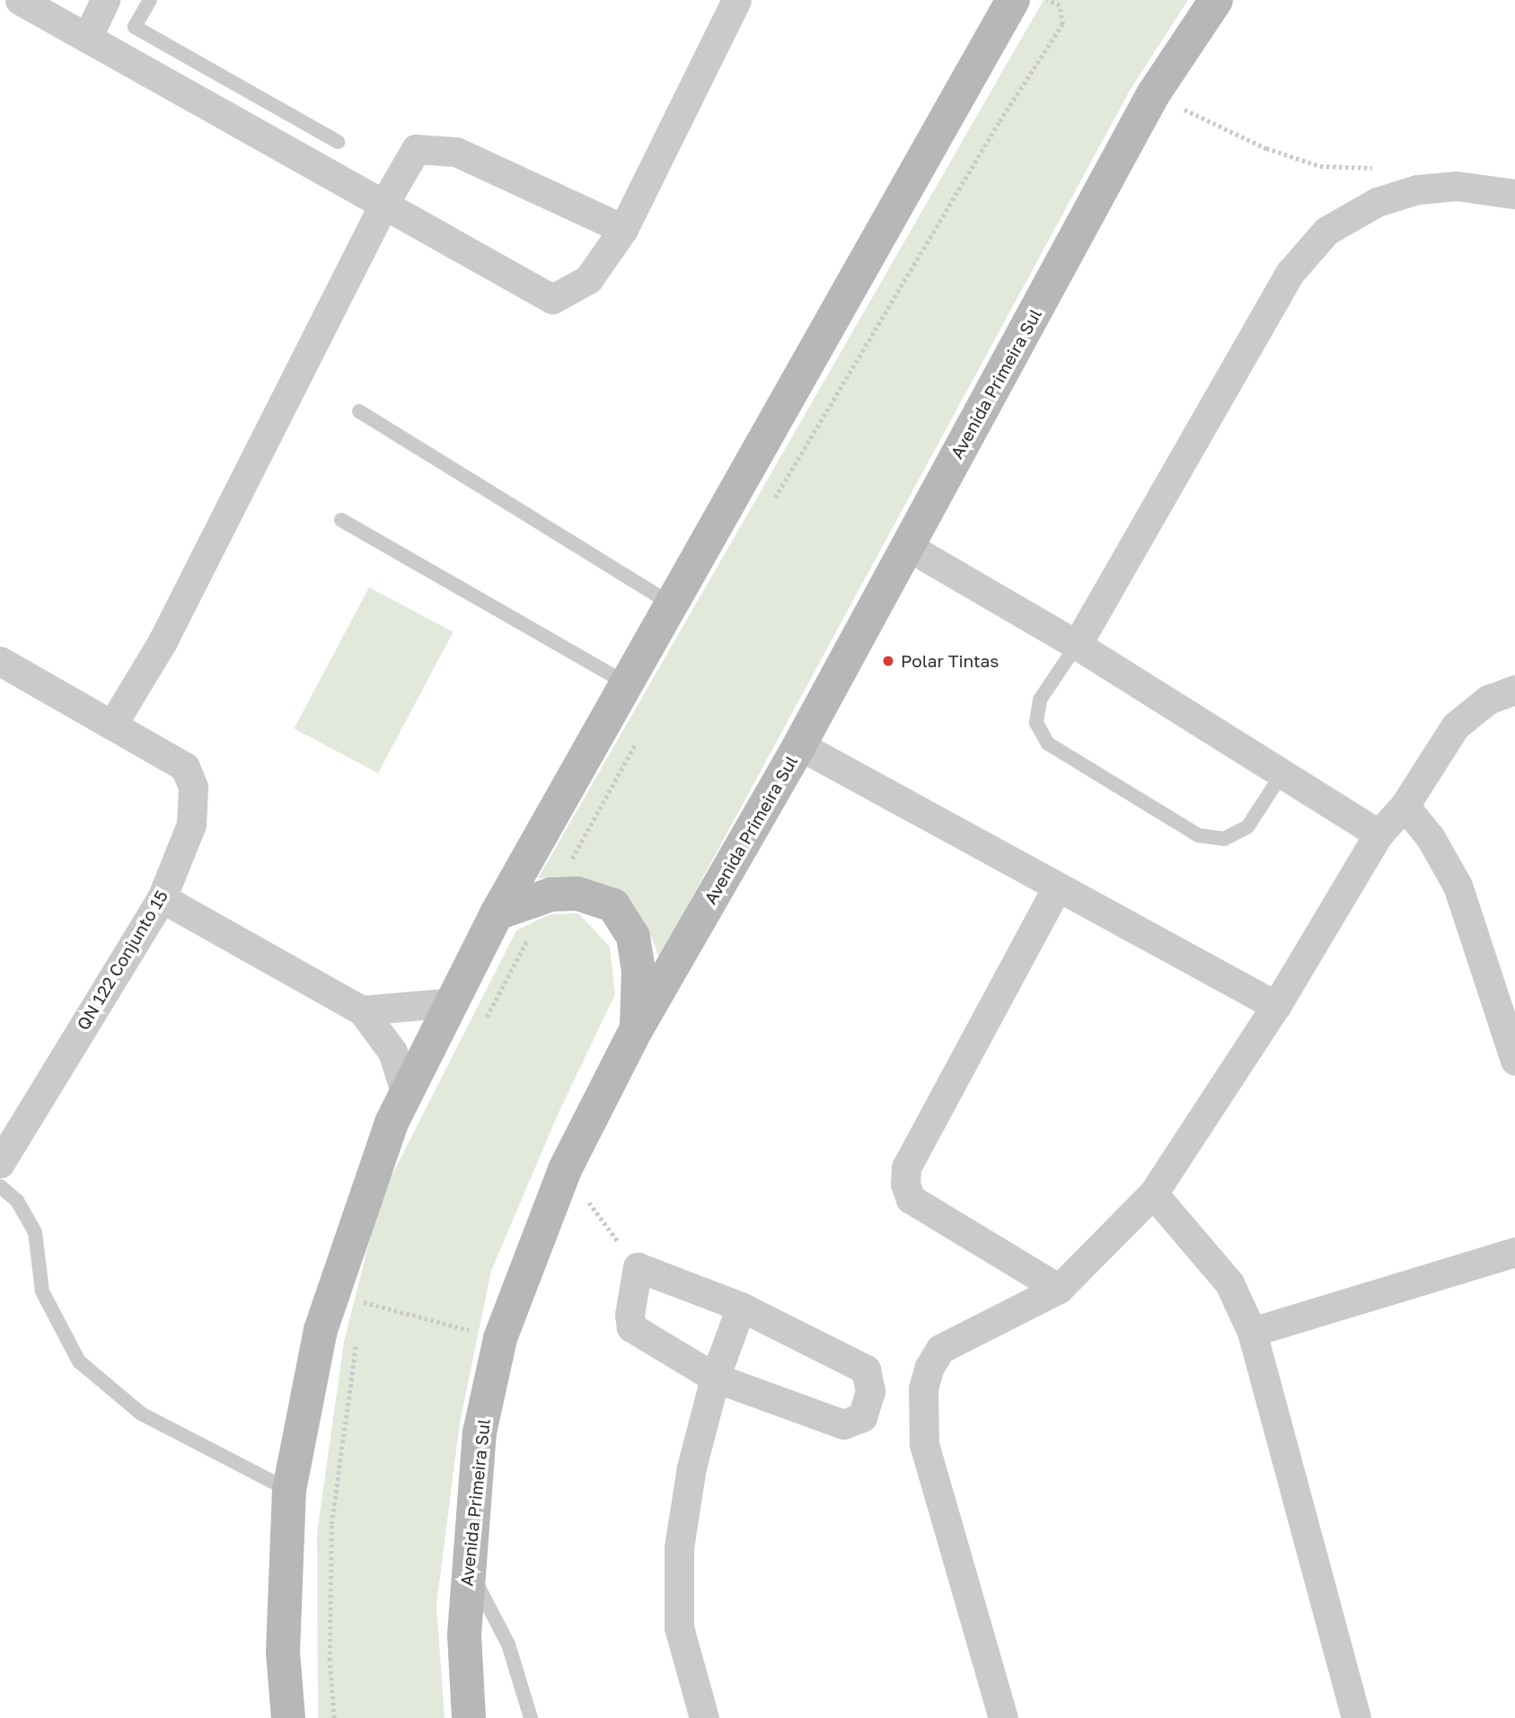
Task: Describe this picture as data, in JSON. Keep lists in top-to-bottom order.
{
  "streets": {
    "main road": ["Avenida Primeira Sul"],
    "street": ["QN 122 Conjunto 15"]
  },
  "places": ["Polar Tintas"]
}
